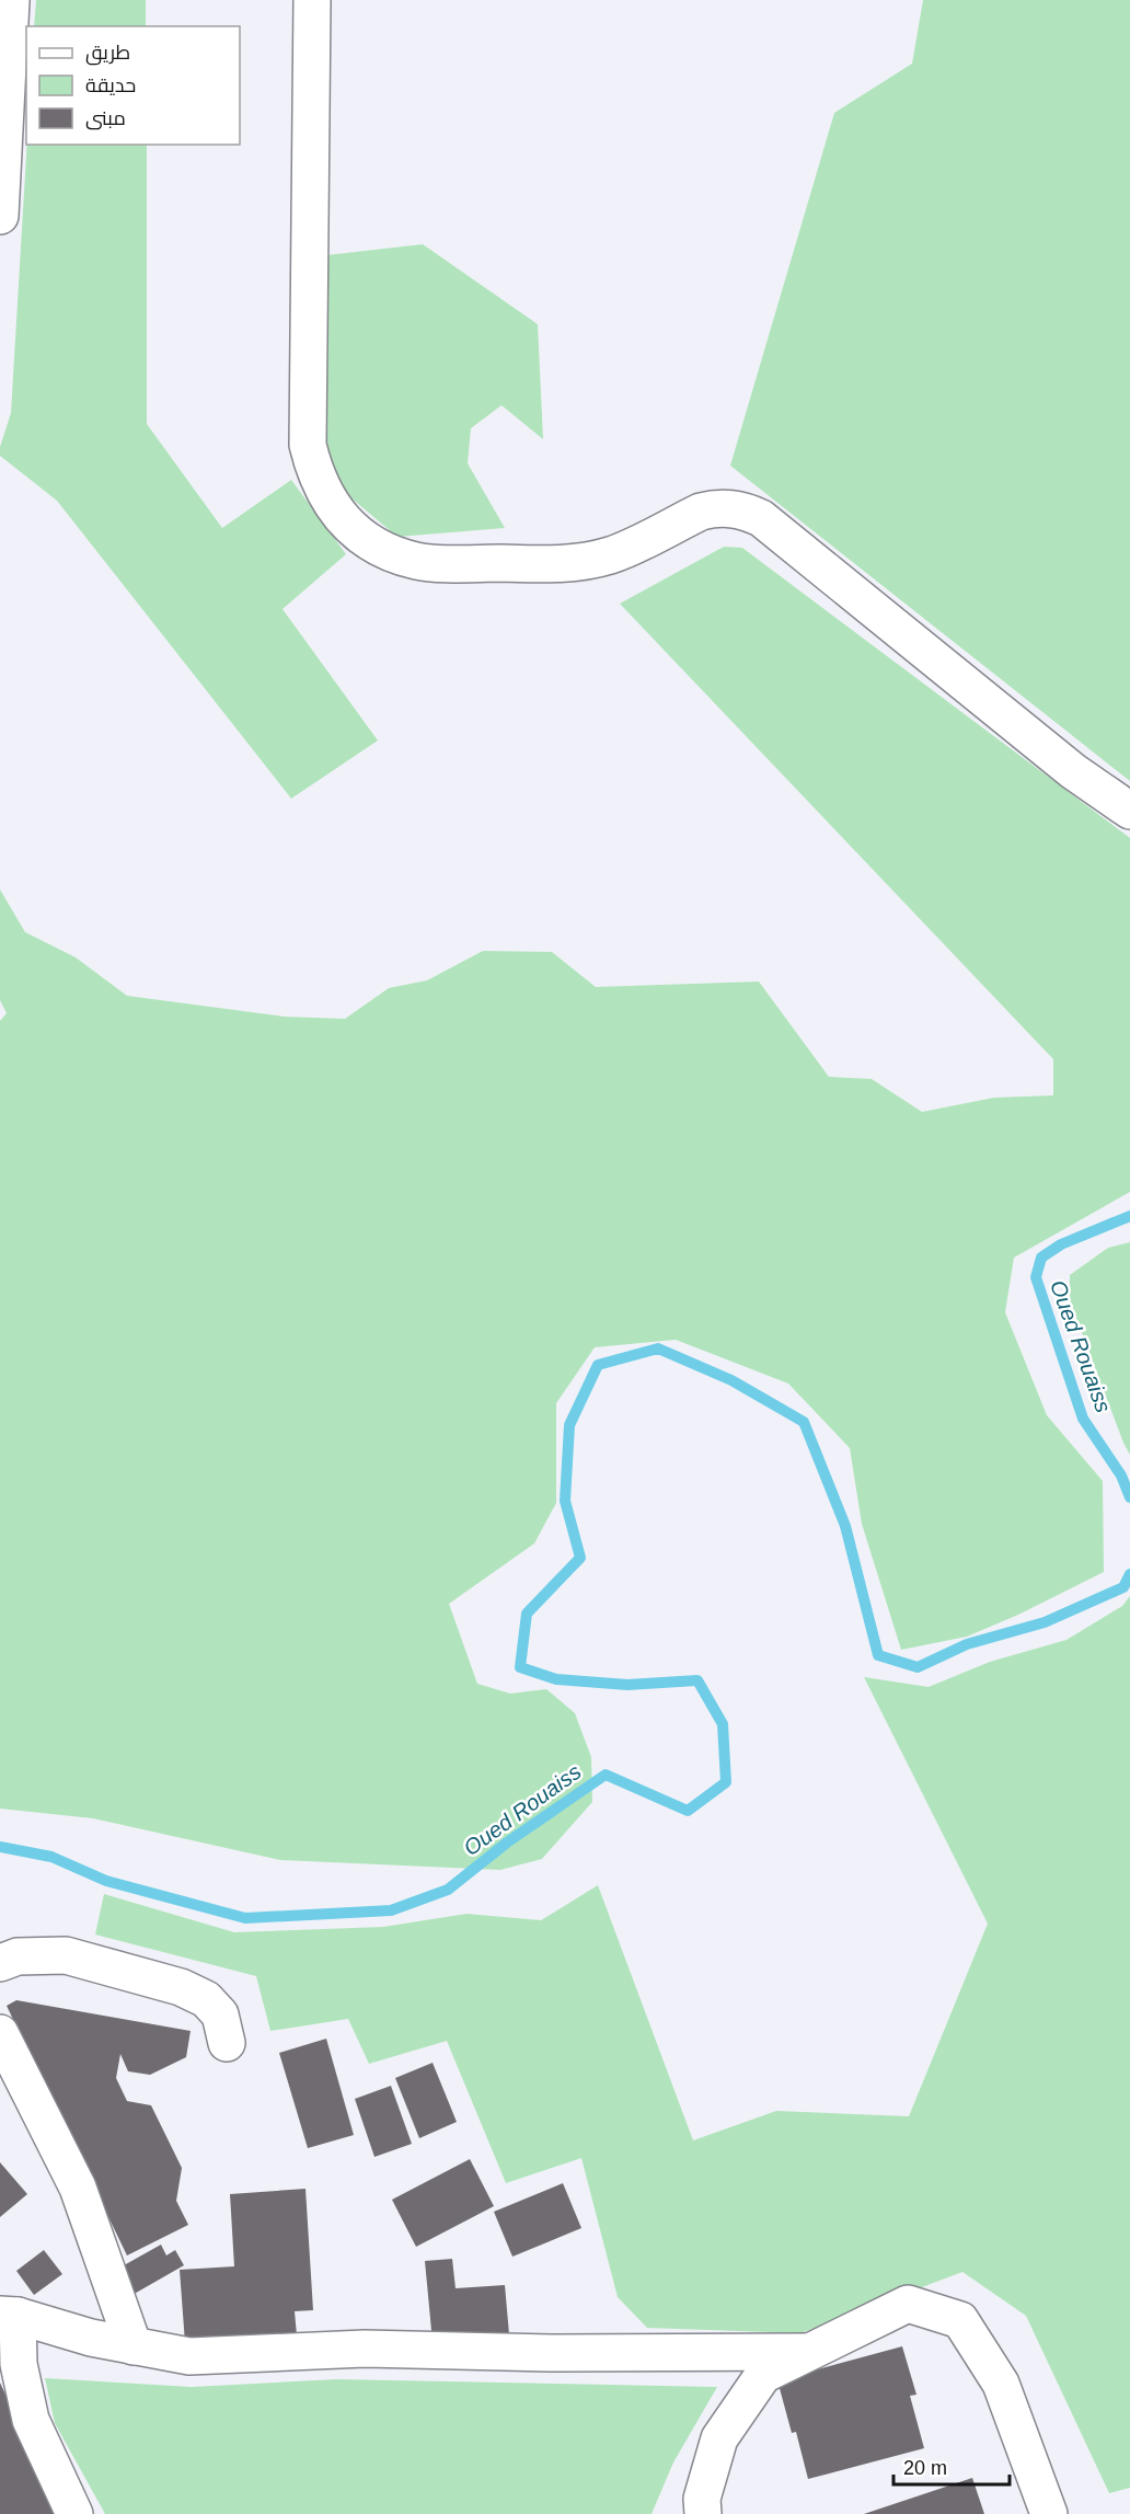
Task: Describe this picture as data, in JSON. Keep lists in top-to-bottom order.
{
  "water": ["Oued Rouaiss"],
  "legend": ["طريق", "حديقة", "مبنى"],
  "scale_bar": "20 m"
}
